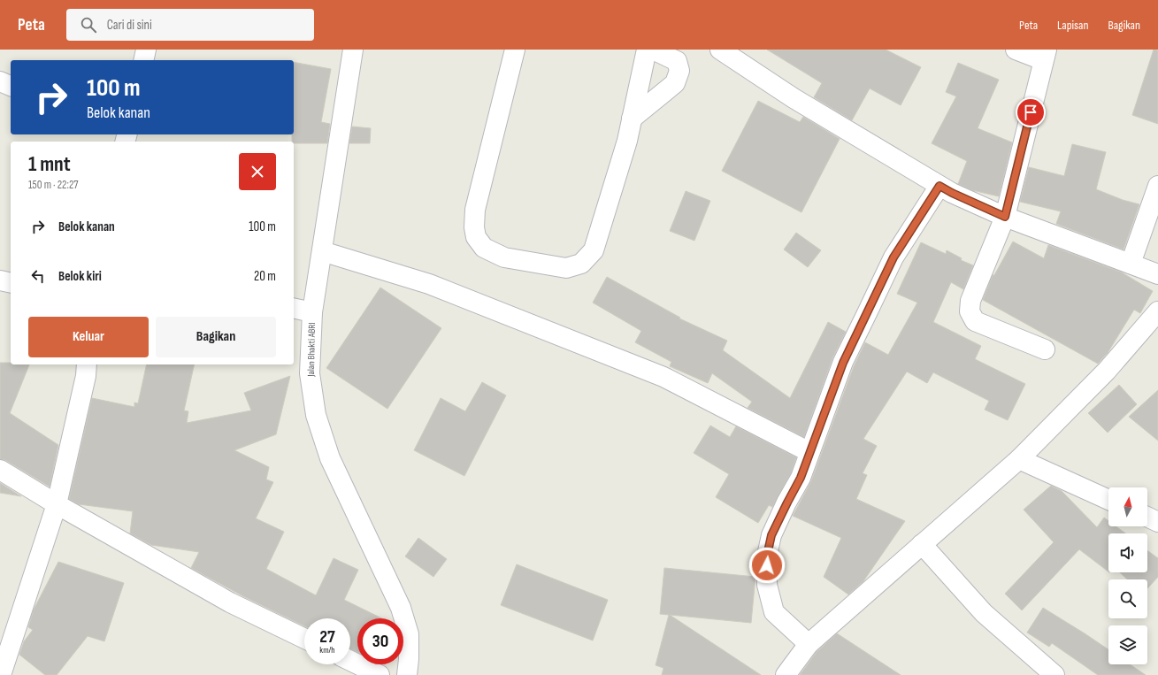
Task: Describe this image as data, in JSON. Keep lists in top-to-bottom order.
{
  "streets": {
    "street": ["Jalan Bhakti ABRI"]
  },
  "north": "top",
  "page": {
    "header": "Peta",
    "search": "Cari di sini",
    "nav": ["Peta", "Lapisan", "Bagikan"],
    "turn": ["100 m", "Belok kanan"],
    "heading": ["1 mnt", "150 m · 22:27"],
    "list": [
      {
        "name": "Belok kanan",
        "value": "100 m"
      },
      {
        "name": "Belok kiri",
        "value": "20 m"
      }
    ],
    "buttons": ["Keluar", "Bagikan"],
    "speed": "27 km/h",
    "limit": "30"
  }
}
